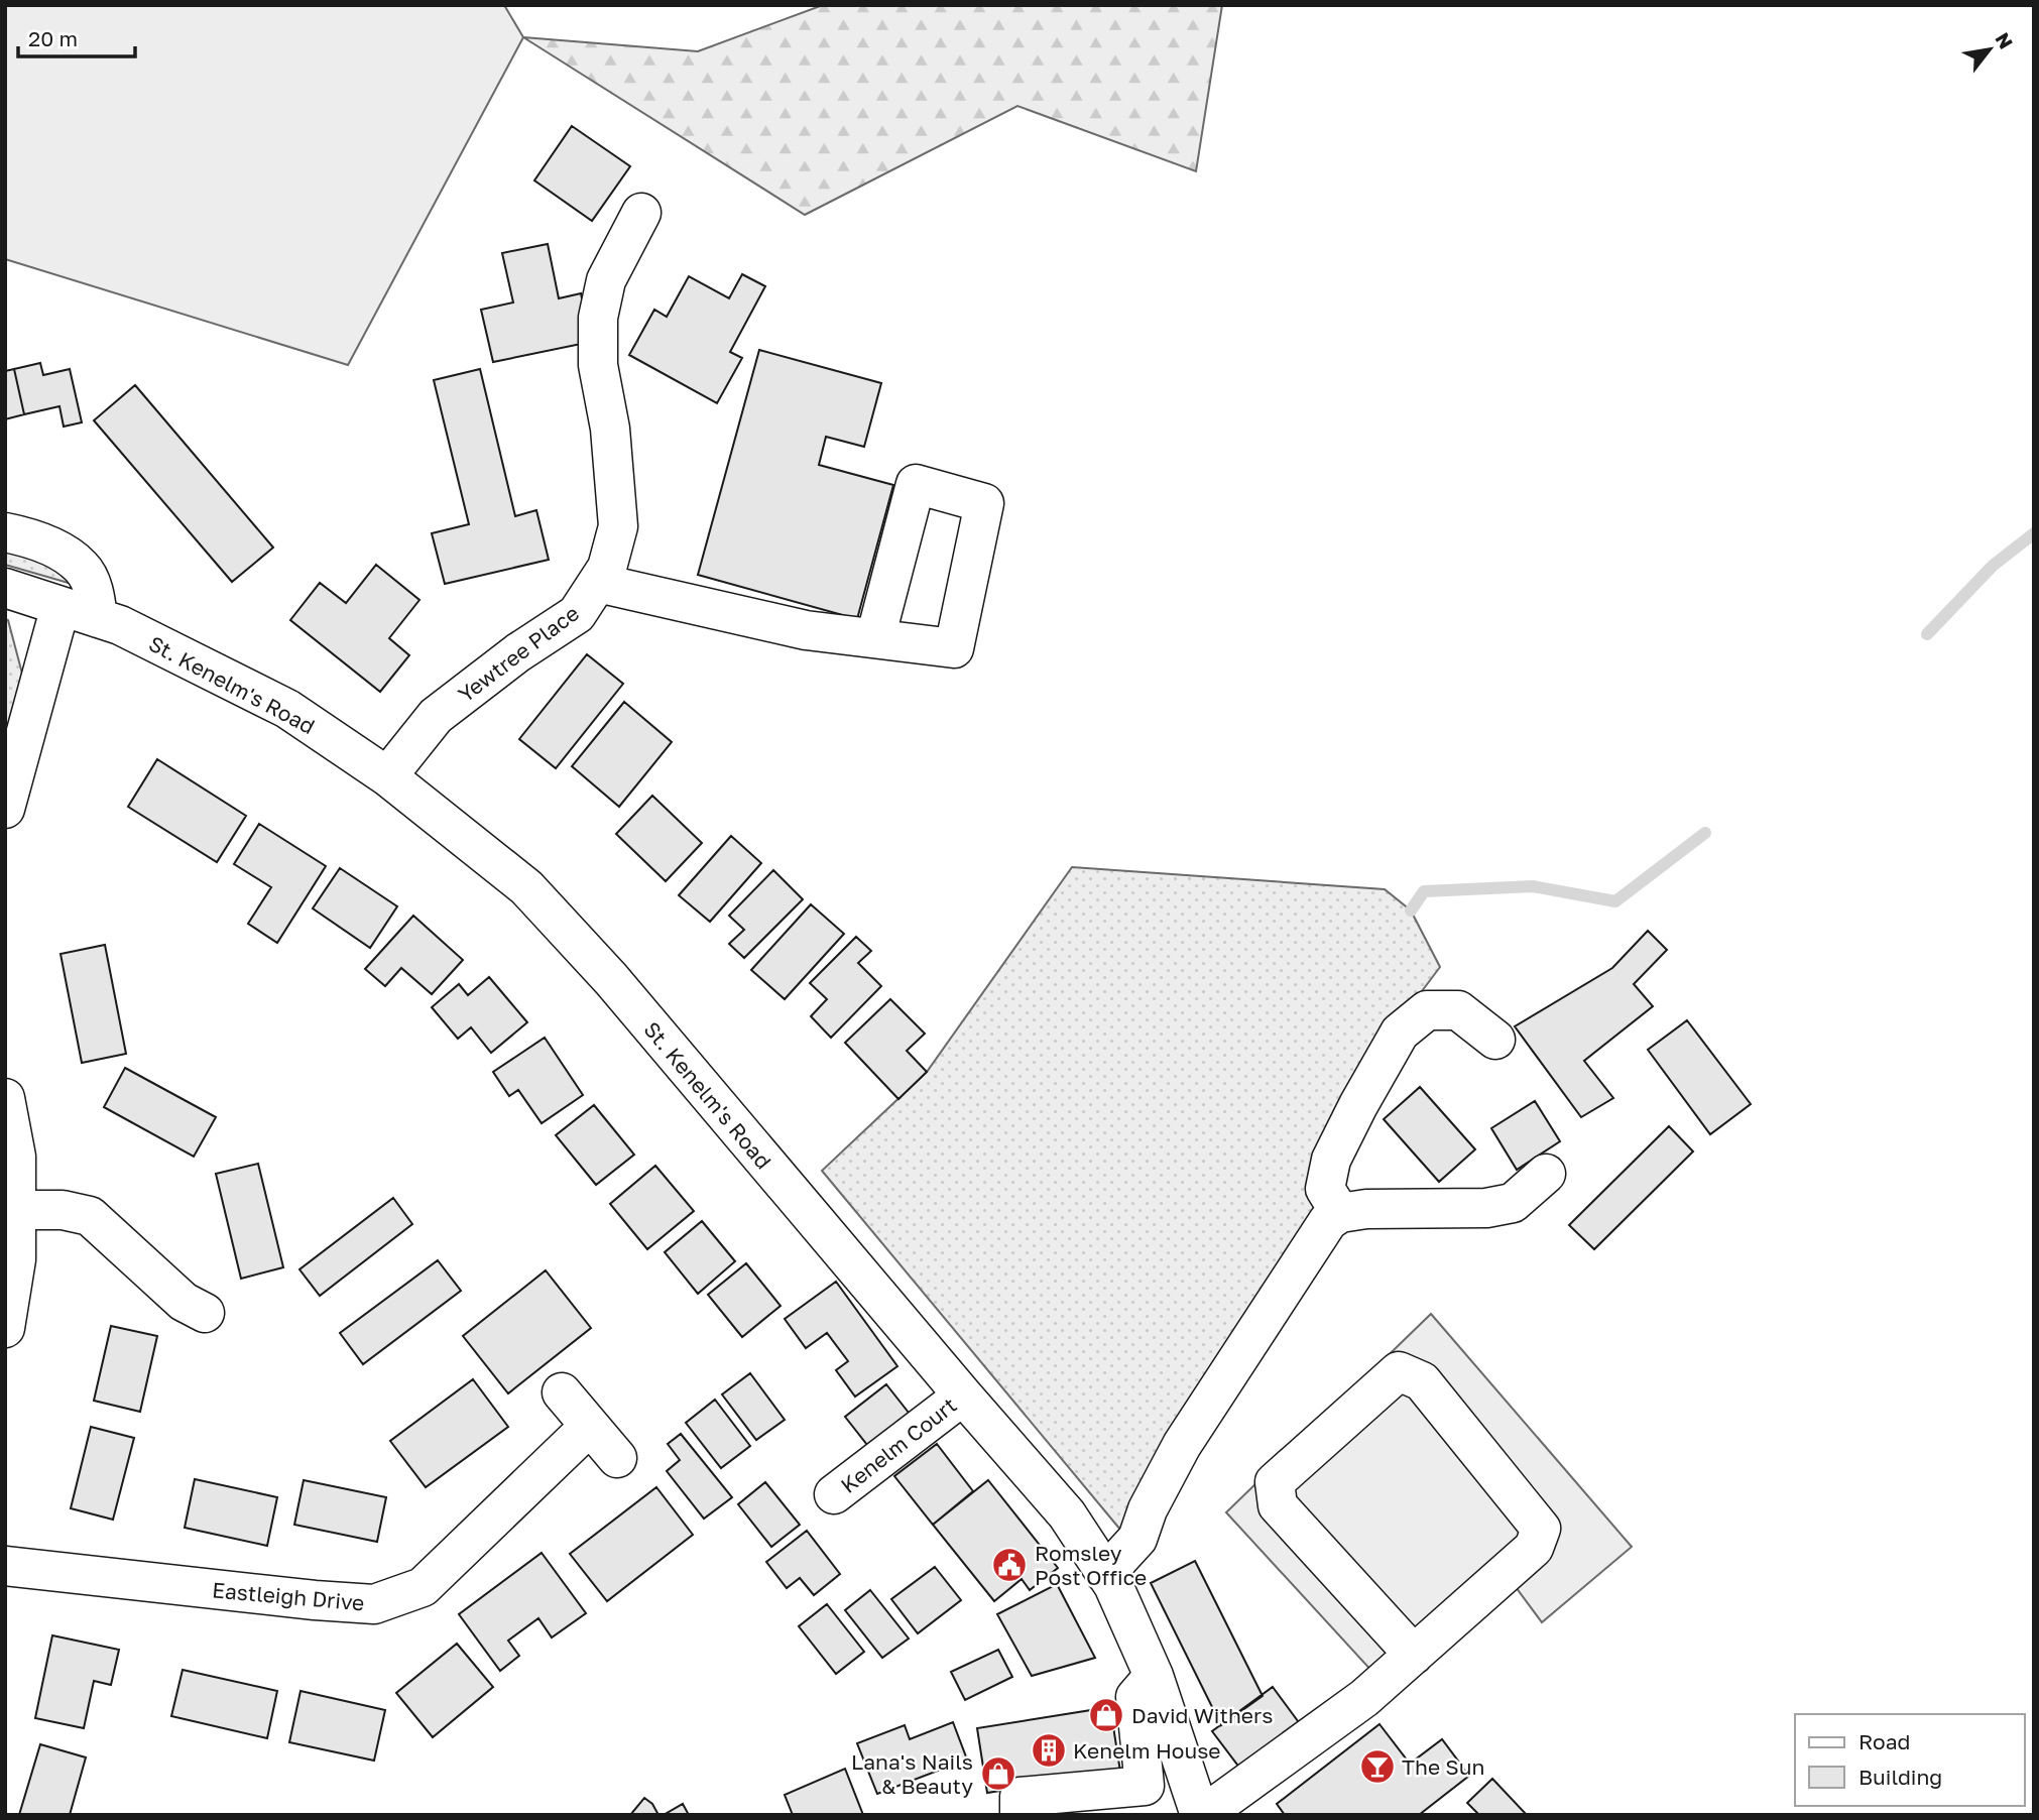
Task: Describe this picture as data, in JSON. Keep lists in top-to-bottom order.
{
  "streets": {
    "street": [
      "Yewtree Place",
      "St. Kenelm's Road",
      "Kenelm Court",
      "Eastleigh Drive"
    ]
  },
  "crossings": [
    ["Yewtree Place", "St. Kenelm's Road"],
    ["St. Kenelm's Road", "Kenelm Court"]
  ],
  "places": {
    "public building": ["Romsley Post Office"],
    "shop": ["David Withers", "Lana's Nails & Beauty"],
    "building": ["Kenelm House"],
    "bar": ["The Sun"]
  },
  "legend": ["Road", "Building"],
  "scale_bar": "20 m",
  "north": "top right"
}
